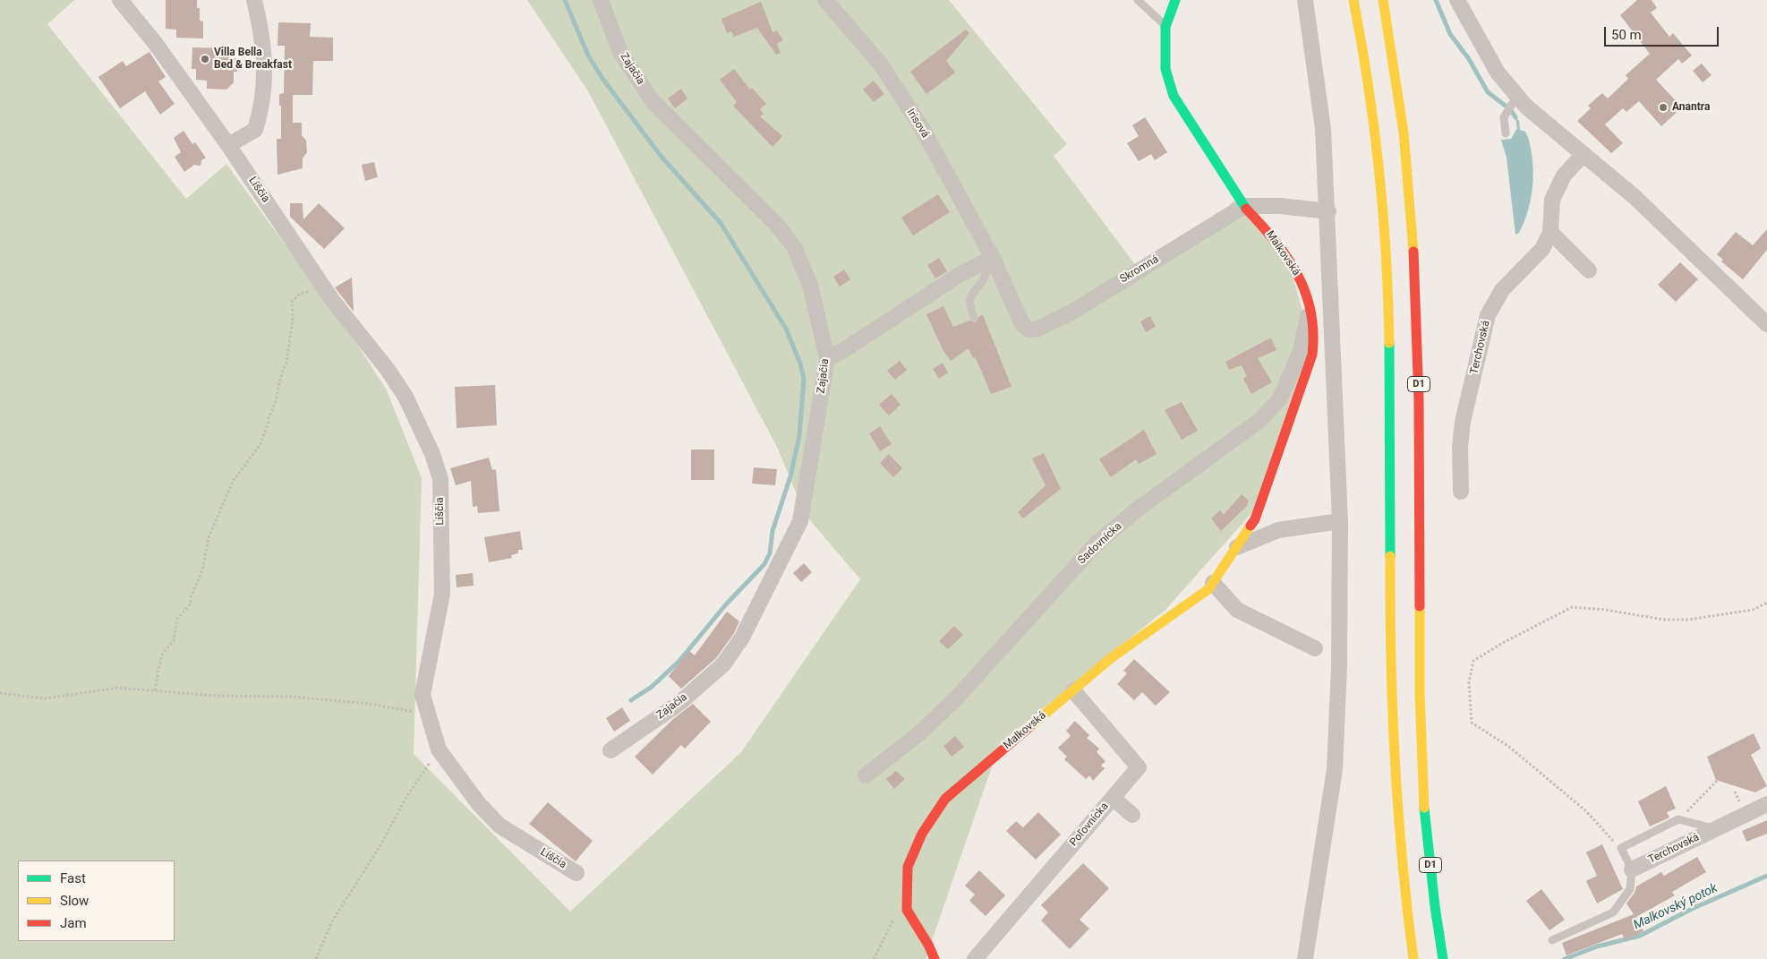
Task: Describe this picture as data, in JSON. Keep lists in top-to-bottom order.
{
  "streets": {
    "main road": ["Malkovská", "D1"],
    "street": [
      "Zajačia",
      "Irisová",
      "Líščia",
      "Skromná",
      "Terchovská",
      "Sadovnícka",
      "Poľovnícka"
    ]
  },
  "crossings": [
    ["Irisová", "Skromná"],
    ["Malkovská", "Skromná"],
    ["Malkovská", "Sadovnícka"],
    ["Malkovská", "Poľovnícka"]
  ],
  "water": ["Malkovský potok"],
  "places": ["Villa Bella Bed & Breakfast", "Anantra"],
  "legend": ["Fast", "Slow", "Jam"],
  "scale_bar": "50 m"
}
